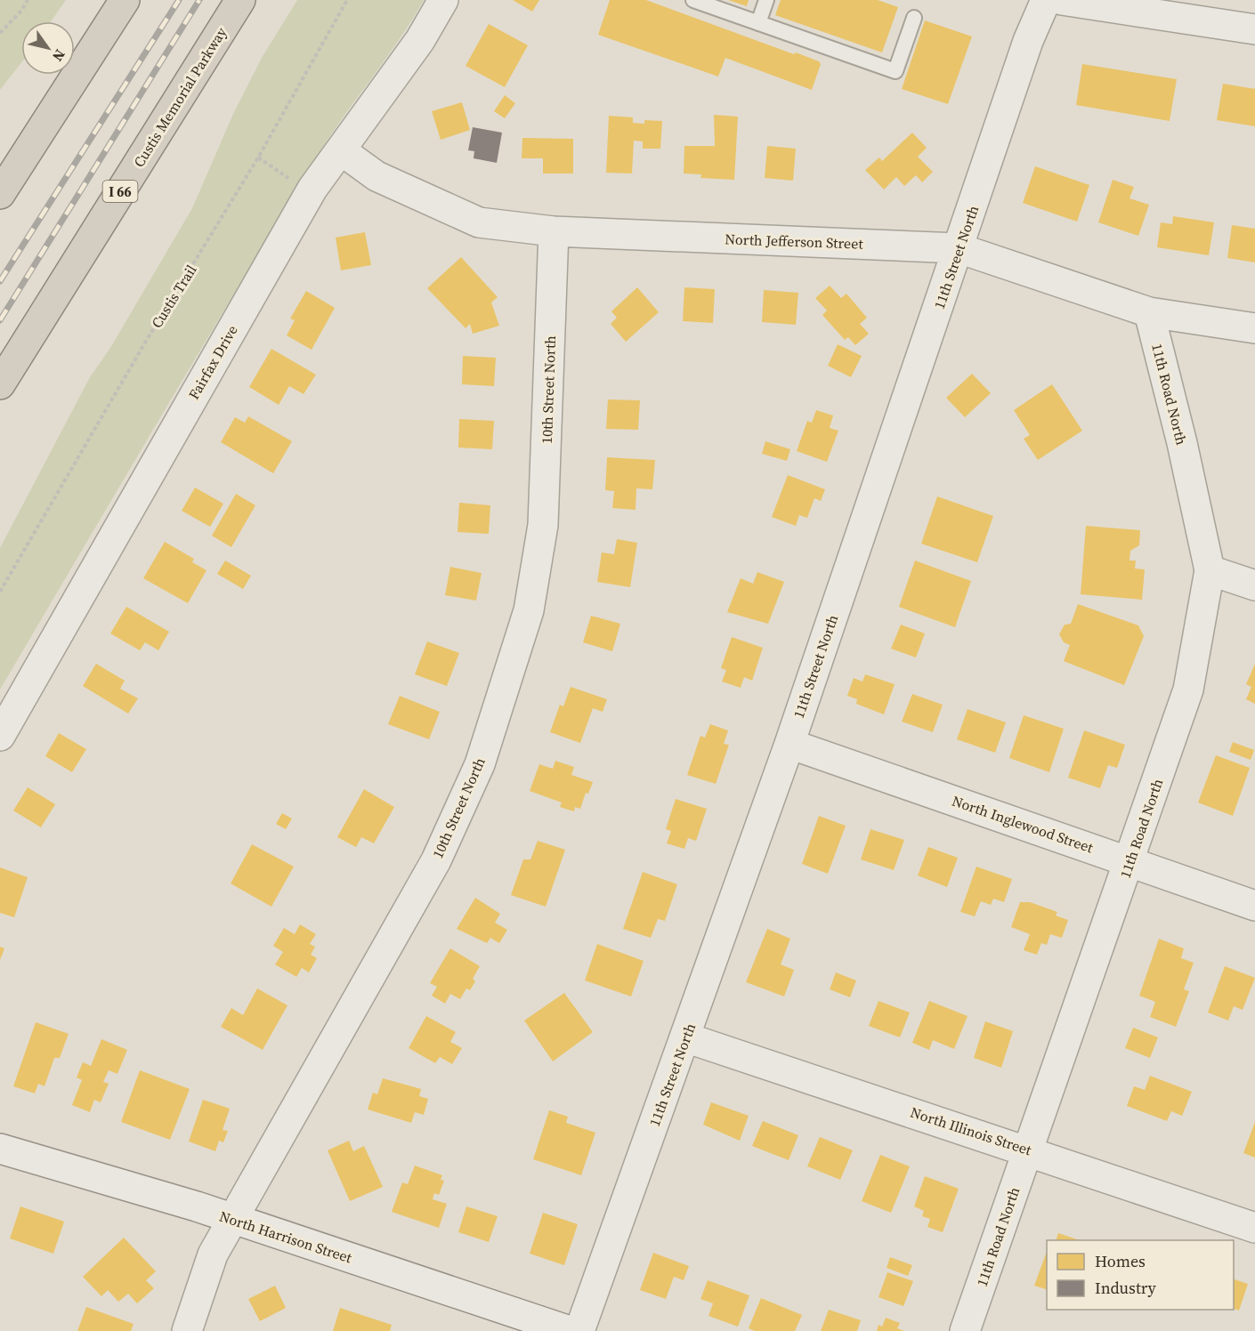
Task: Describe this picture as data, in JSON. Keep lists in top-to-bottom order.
{
  "streets": {
    "highway": ["Custis Memorial Parkway", "I 66"],
    "street": [
      "North Jefferson Street",
      "11th Street North",
      "Fairfax Drive",
      "10th Street North",
      "11th Road North",
      "North Inglewood Street",
      "North Illinois Street",
      "North Harrison Street"
    ],
    "path": ["Custis Trail"]
  },
  "crossings": [
    ["North Jefferson Street", "11th Street North"],
    ["North Jefferson Street", "Fairfax Drive"],
    ["North Jefferson Street", "10th Street North"],
    ["North Jefferson Street", "11th Road North"],
    ["11th Street North", "North Inglewood Street"],
    ["11th Street North", "North Illinois Street"],
    ["10th Street North", "North Harrison Street"],
    ["11th Road North", "North Inglewood Street"],
    ["11th Road North", "North Illinois Street"]
  ],
  "legend": ["Homes", "Industry"],
  "north": "bottom right"
}
